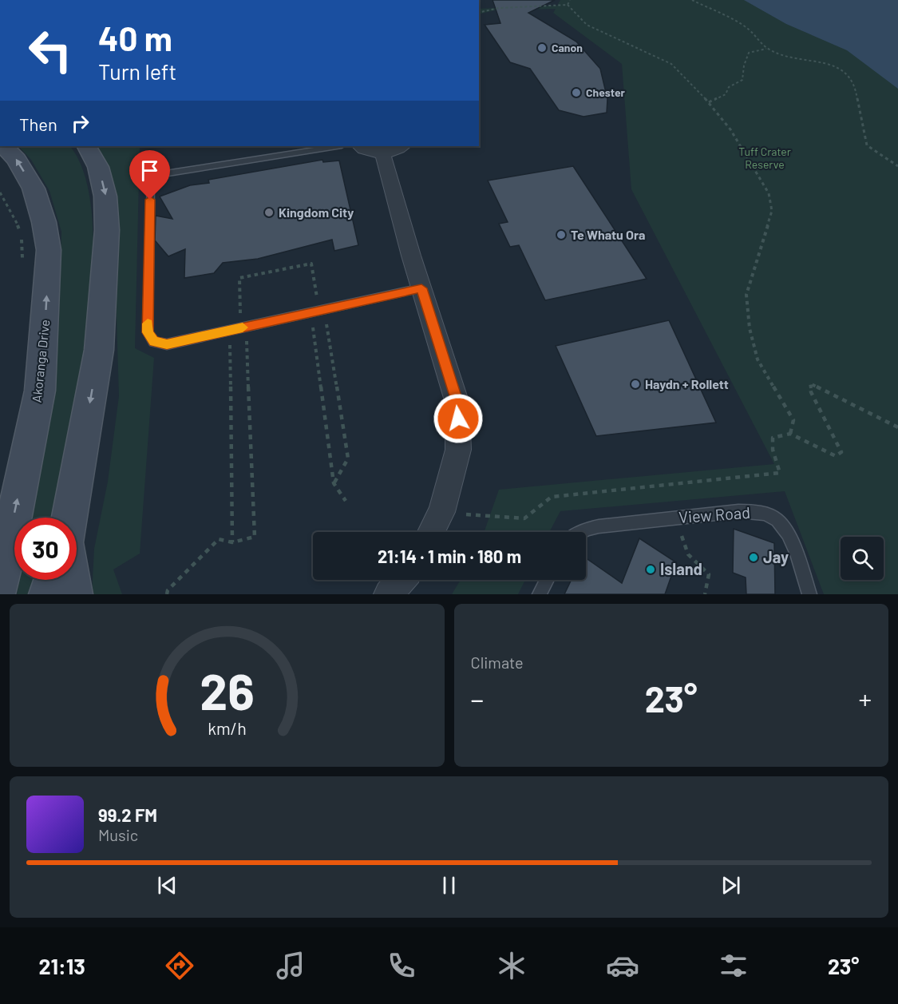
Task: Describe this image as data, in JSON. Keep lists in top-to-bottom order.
{
  "streets": {
    "main road": ["Akoranga Drive"],
    "lane": ["View Road"]
  },
  "parks": ["Tuff Crater Reserve"],
  "places": [
    "Canon",
    "Chester",
    "Kingdom City",
    "Te Whatu Ora",
    "Haydn + Rollett",
    "Jay",
    "Island"
  ],
  "page": {
    "turn": ["40 m", "Turn left"],
    "then": "Then",
    "limit": "30",
    "trip": "21:14 · 1 min · 180 m",
    "tile": "Climate",
    "heat": ["−", "23°", "+"],
    "song": ["99.2 FM", "Music"],
    "tabs": ["21:13", "23°"],
    "gauge": ["26", "km/h"]
  }
}
